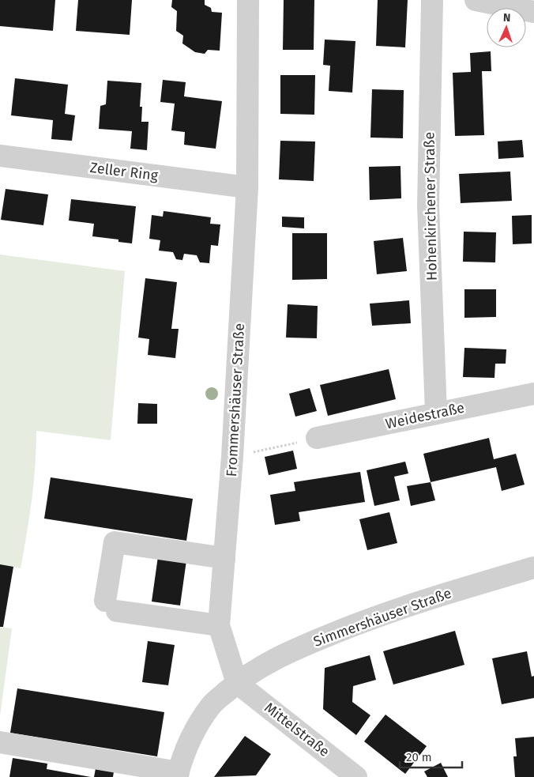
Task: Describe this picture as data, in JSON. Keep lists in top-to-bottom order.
{
  "streets": {
    "street": [
      "Zeller Ring",
      "Hohenkirchener Straße",
      "Frommershäuser Straße",
      "Weidestraße",
      "Simmershäuser Straße",
      "Mittelstraße"
    ]
  },
  "crossings": [
    ["Zeller Ring", "Frommershäuser Straße"],
    ["Hohenkirchener Straße", "Weidestraße"],
    ["Frommershäuser Straße", "Simmershäuser Straße"],
    ["Frommershäuser Straße", "Mittelstraße"],
    ["Simmershäuser Straße", "Mittelstraße"]
  ],
  "scale_bar": "20 m",
  "north": "top"
}
